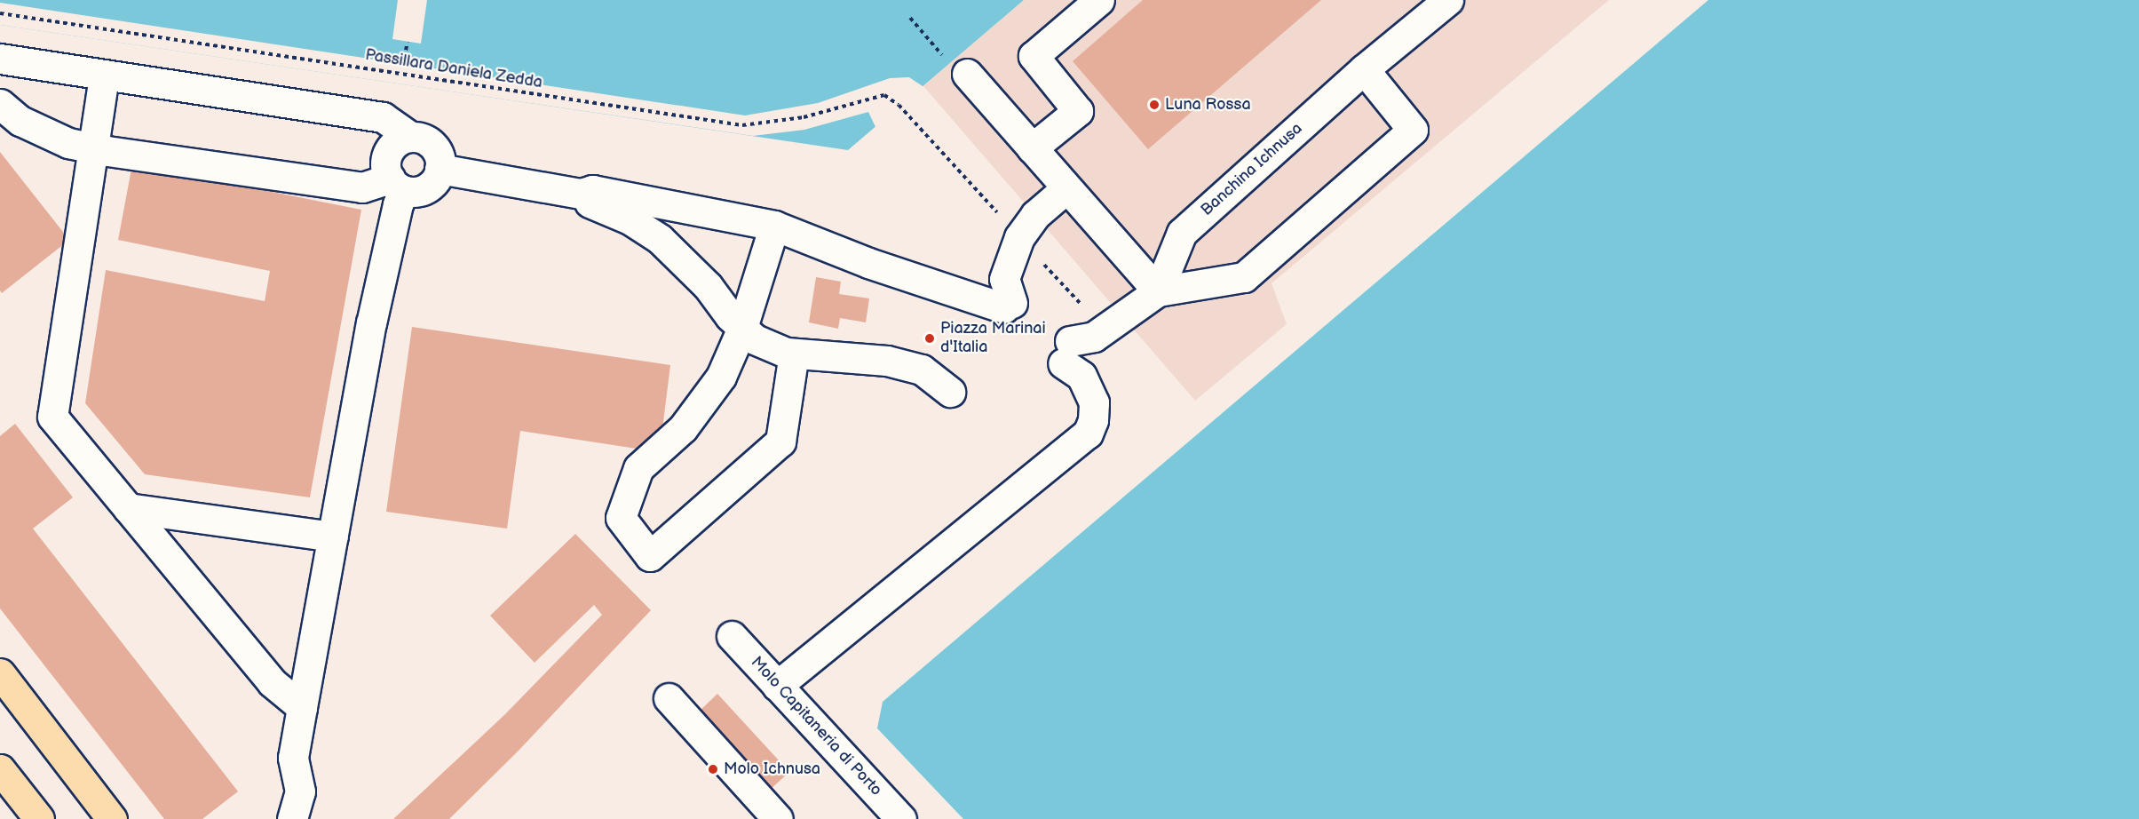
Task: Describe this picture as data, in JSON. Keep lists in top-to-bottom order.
{
  "streets": {
    "lane": ["Banchina Ichnusa", "Molo Capitaneria di Porto"],
    "path": ["Passillara Daniela Zedda"]
  },
  "places": ["Luna Rossa", "Piazza Marinai d'Italia", "Molo Ichnusa"]
}
